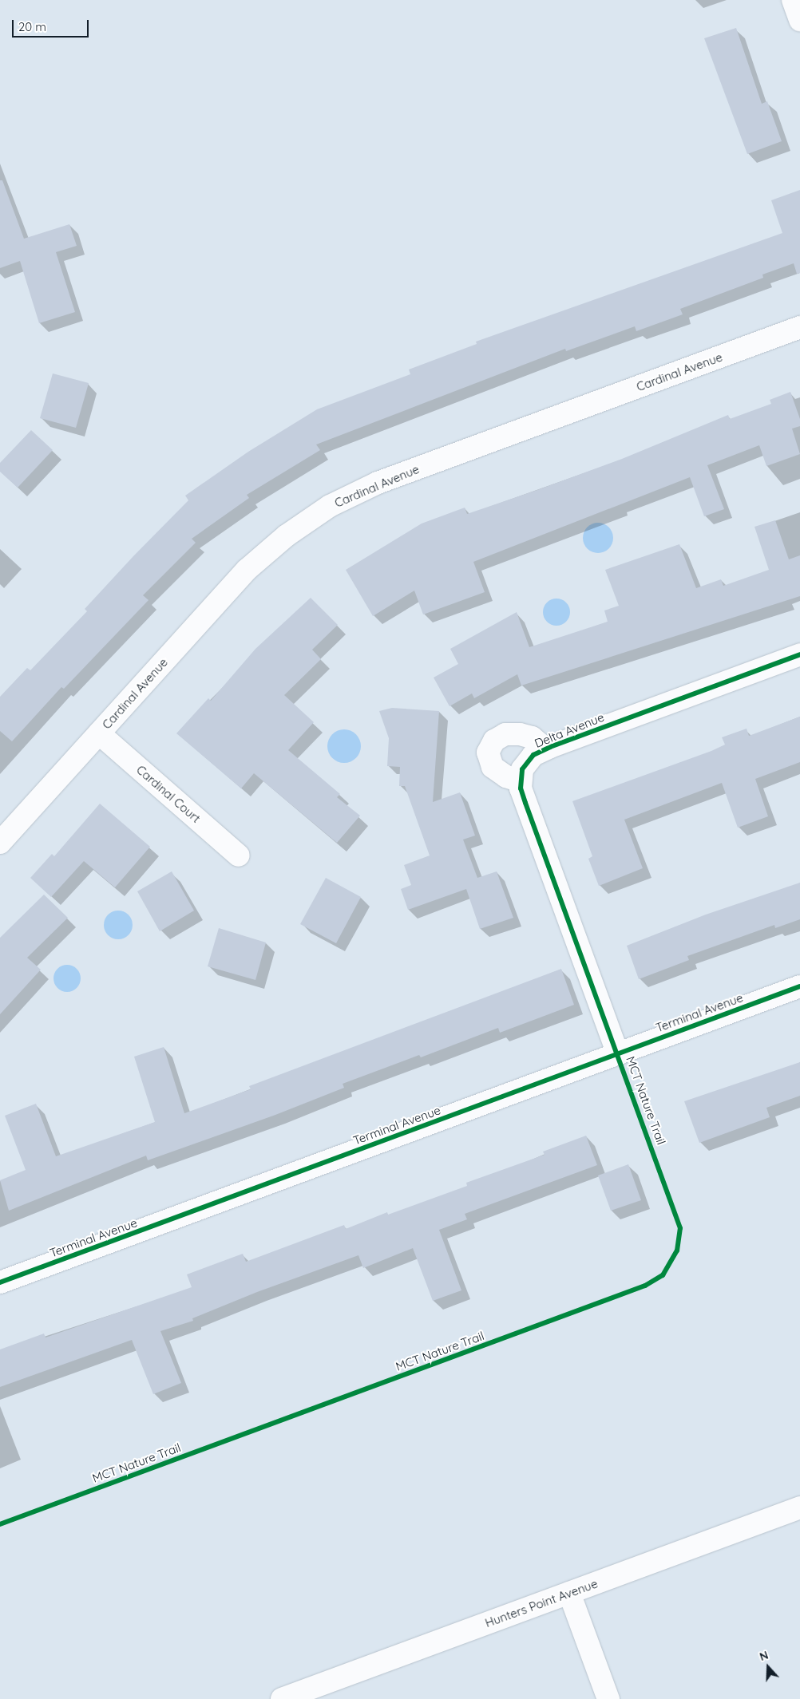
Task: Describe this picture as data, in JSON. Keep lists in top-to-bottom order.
{
  "streets": {
    "street": [
      "Cardinal Avenue",
      "Delta Avenue",
      "Cardinal Court",
      "Terminal Avenue",
      "Hunters Point Avenue"
    ],
    "cycle path": ["MCT Nature Trail"]
  },
  "crossings": [
    ["Cardinal Avenue", "Cardinal Court"]
  ],
  "scale_bar": "20 m",
  "north": "top"
}
